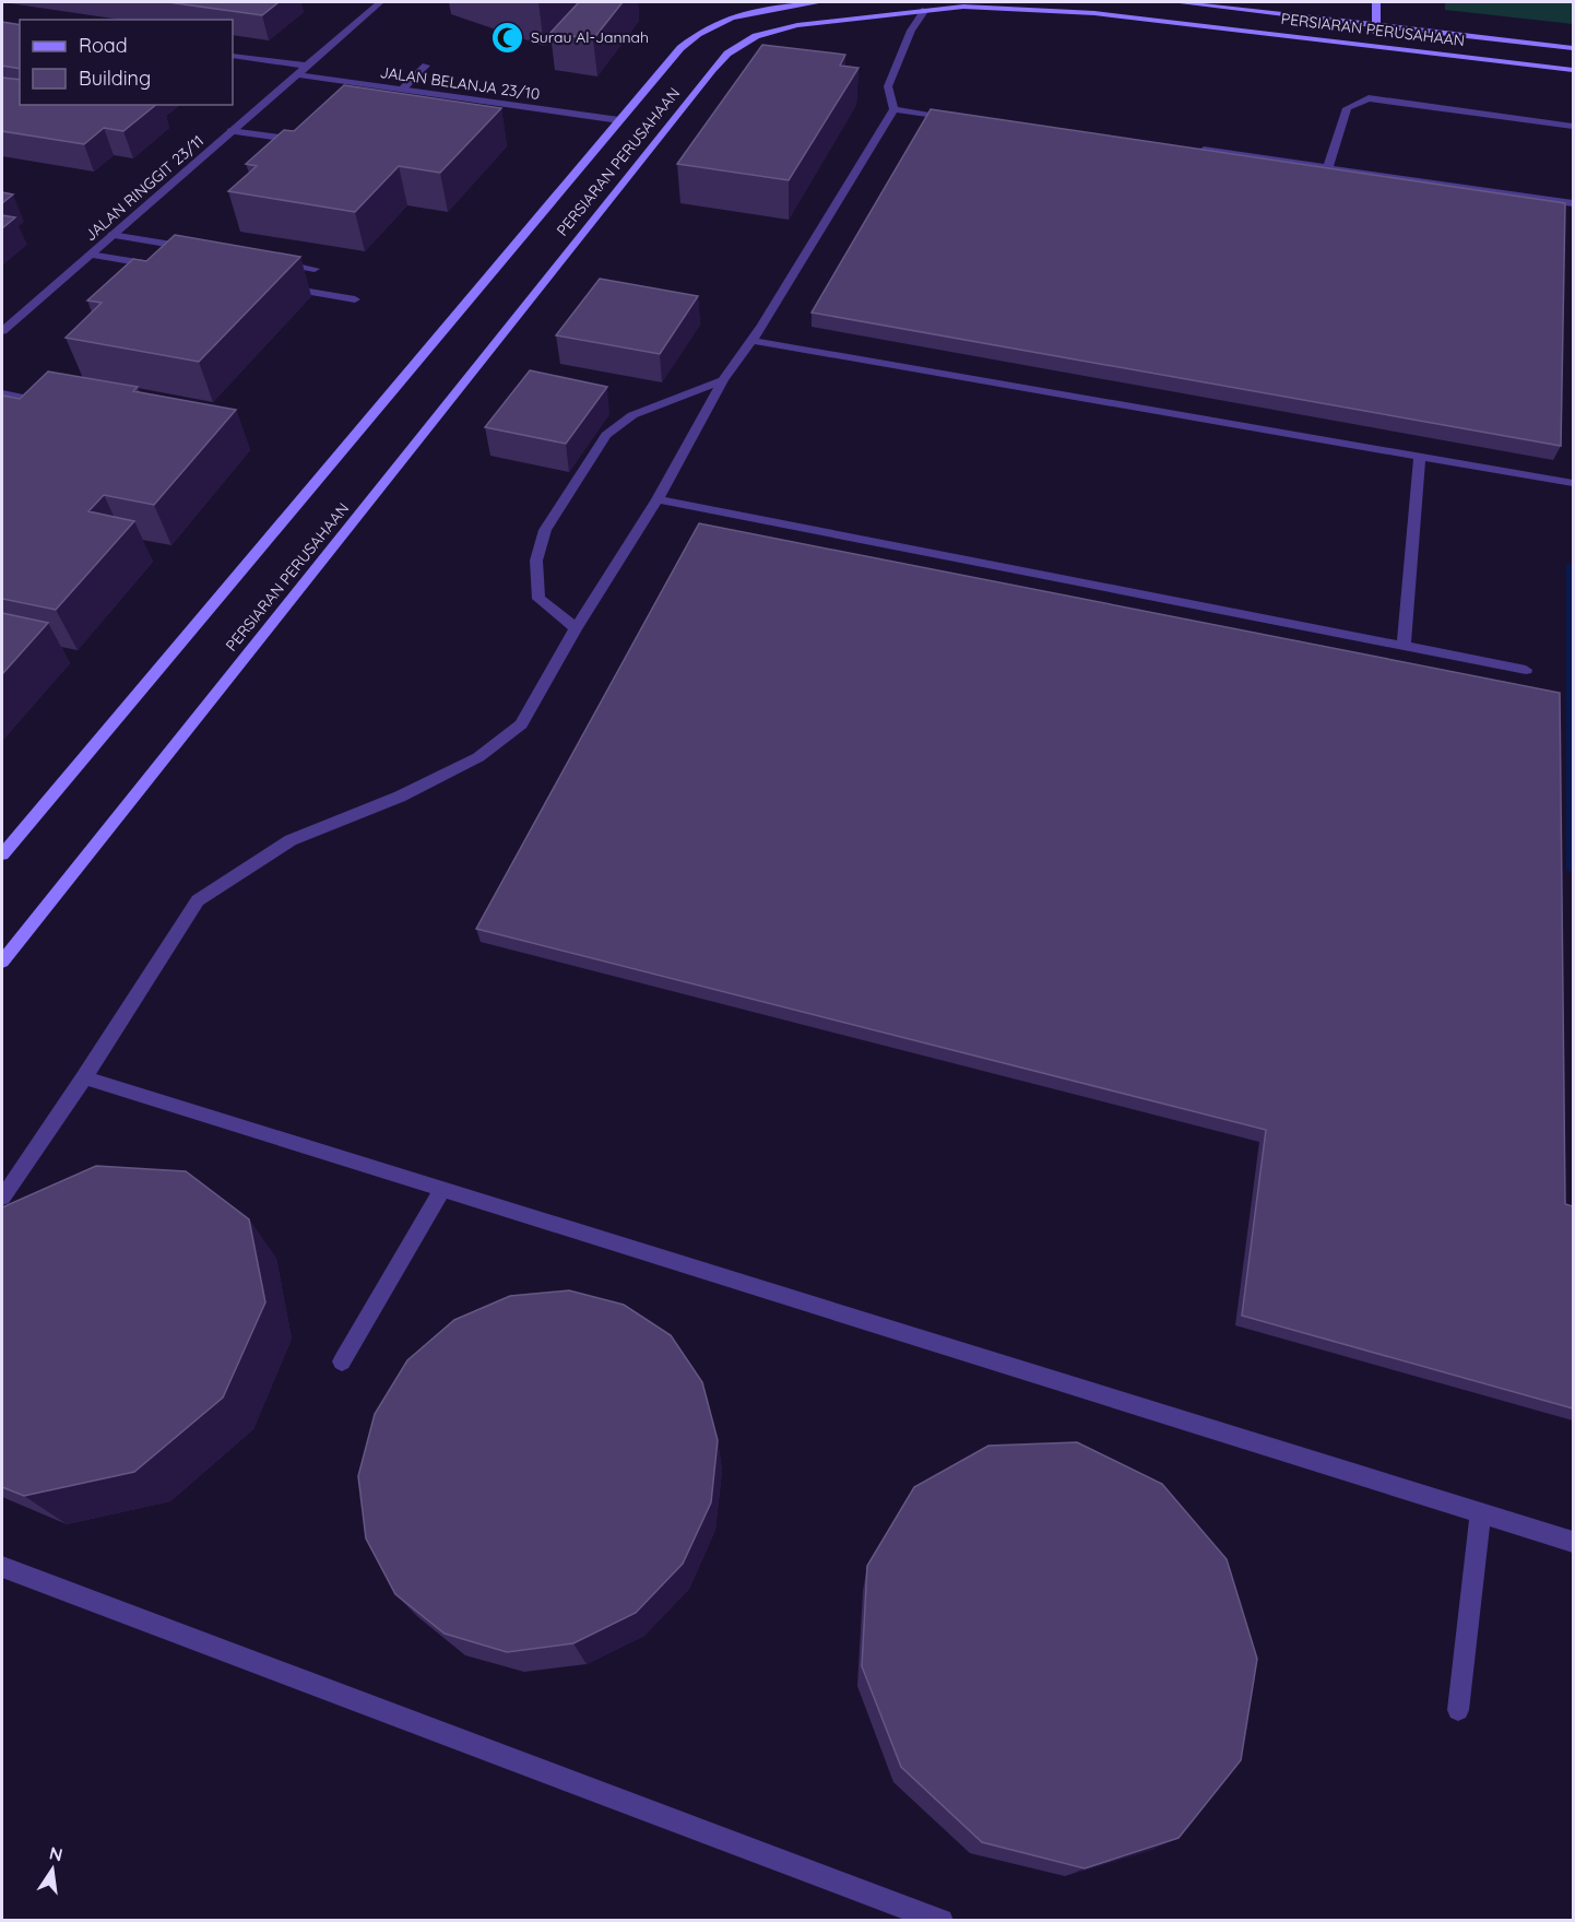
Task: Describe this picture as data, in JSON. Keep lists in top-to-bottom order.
{
  "streets": {
    "main road": ["PERSIARAN PERUSAHAAN"],
    "street": ["JALAN BELANJA 23/10", "JALAN RINGGIT 23/11"]
  },
  "crossings": [
    ["PERSIARAN PERUSAHAAN", "JALAN BELANJA 23/10"],
    ["JALAN BELANJA 23/10", "JALAN RINGGIT 23/11"]
  ],
  "places": {
    "mosque": ["Surau Al-Jannah"]
  },
  "legend": ["Road", "Building"],
  "north": "top"
}
